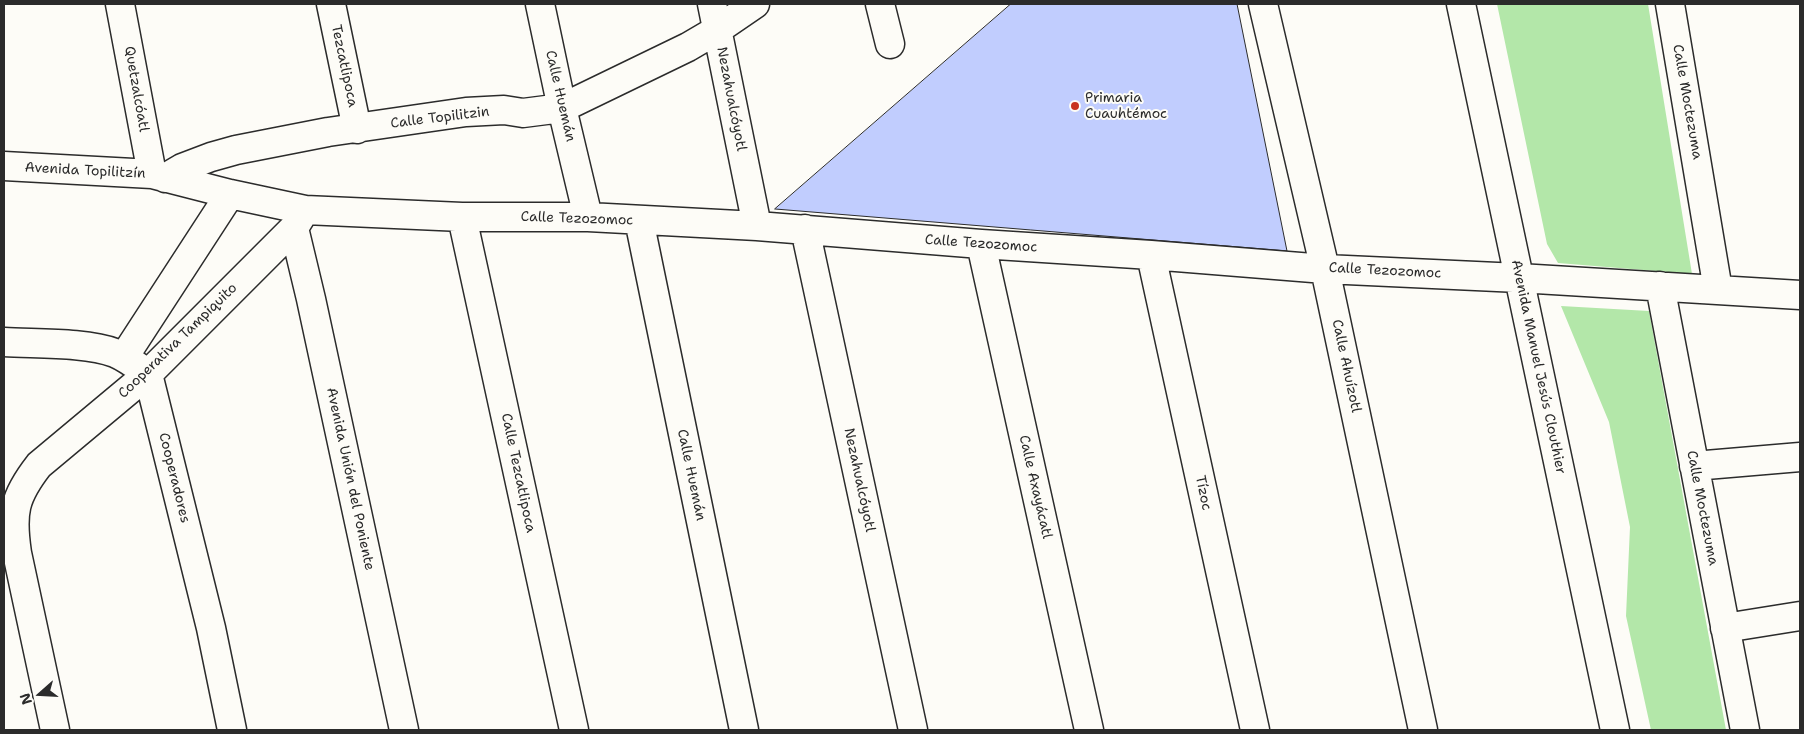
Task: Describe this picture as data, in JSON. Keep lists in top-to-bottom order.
{
  "streets": {
    "street": [
      "Tezcatlipoca",
      "Quetzalcóatl",
      "Calle Huemán",
      "Nezahualcóyotl",
      "Calle Moctezuma",
      "Calle Topilitzin",
      "Avenida Topilitzín",
      "Calle Tezozomoc",
      "Cooperativa Tampiquito",
      "Calle Ahuízotl",
      "Avenida Manuel Jesús Clouthier",
      "Calle Tezcatlipoca",
      "Cooperadores",
      "Avenida Unión del Poniente",
      "Calle Axayácatl",
      "Tízoc"
    ]
  },
  "crossings": [
    ["Tezcatlipoca", "Calle Topilitzin"],
    ["Quetzalcóatl", "Calle Topilitzin"],
    ["Quetzalcóatl", "Avenida Topilitzín"],
    ["Quetzalcóatl", "Calle Tezozomoc"],
    ["Calle Huemán", "Calle Topilitzin"],
    ["Calle Huemán", "Calle Tezozomoc"],
    ["Nezahualcóyotl", "Calle Topilitzin"],
    ["Nezahualcóyotl", "Calle Tezozomoc"],
    ["Calle Moctezuma", "Calle Tezozomoc"],
    ["Calle Topilitzin", "Avenida Topilitzín"],
    ["Calle Topilitzin", "Calle Tezozomoc"],
    ["Avenida Topilitzín", "Calle Tezozomoc"],
    ["Calle Tezozomoc", "Cooperativa Tampiquito"],
    ["Calle Tezozomoc", "Calle Ahuízotl"],
    ["Calle Tezozomoc", "Avenida Manuel Jesús Clouthier"],
    ["Calle Tezozomoc", "Calle Tezcatlipoca"],
    ["Calle Tezozomoc", "Avenida Unión del Poniente"],
    ["Calle Tezozomoc", "Calle Axayácatl"],
    ["Calle Tezozomoc", "Tízoc"],
    ["Cooperativa Tampiquito", "Cooperadores"],
    ["Cooperativa Tampiquito", "Avenida Unión del Poniente"]
  ],
  "places": ["Primaria Cuauhtémoc"],
  "north": "left"
}
